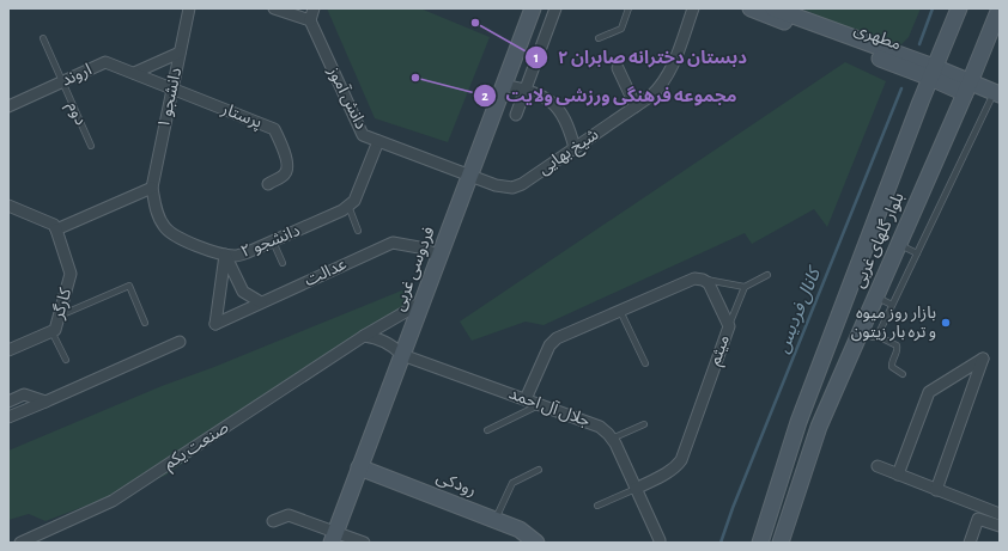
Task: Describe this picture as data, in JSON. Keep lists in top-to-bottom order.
{
  "streets": {
    "main road": [
      "مطهری",
      "بلوار گلهای غربی",
      "فردوسی غربی",
      "رودکی"
    ],
    "street": [
      "اروند",
      "دانشجو ۱",
      "دانش آموز",
      "پرستار",
      "شیخ بهایی",
      "دانشجو ۲",
      "عدالت",
      "کارگر",
      "میثم",
      "جلال آل احمد",
      "صنعت یکم"
    ],
    "lane": ["دوم"]
  },
  "crossings": [
    ["مطهری", "بلوار گلهای غربی"],
    ["اروند", "دانشجو ۱"],
    ["اروند", "دوم"],
    ["اروند", "پرستار"],
    ["دانشجو ۱", "پرستار"],
    ["دانشجو ۱", "دانشجو ۲"],
    ["دانش آموز", "شیخ بهایی"],
    ["دانش آموز", "فردوسی غربی"],
    ["شیخ بهایی", "فردوسی غربی"],
    ["دانشجو ۲", "عدالت"],
    ["فردوسی غربی", "عدالت"],
    ["فردوسی غربی", "جلال آل احمد"],
    ["فردوسی غربی", "صنعت یکم"],
    ["فردوسی غربی", "رودکی"],
    ["میثم", "جلال آل احمد"]
  ],
  "water": ["کانال فردیس"],
  "places": ["دبستان دخترانه صابران ۲", "مجموعه فرهنگی ورزشی ولایت", "بازار روز میوه و تره بار زیتون"]
}
